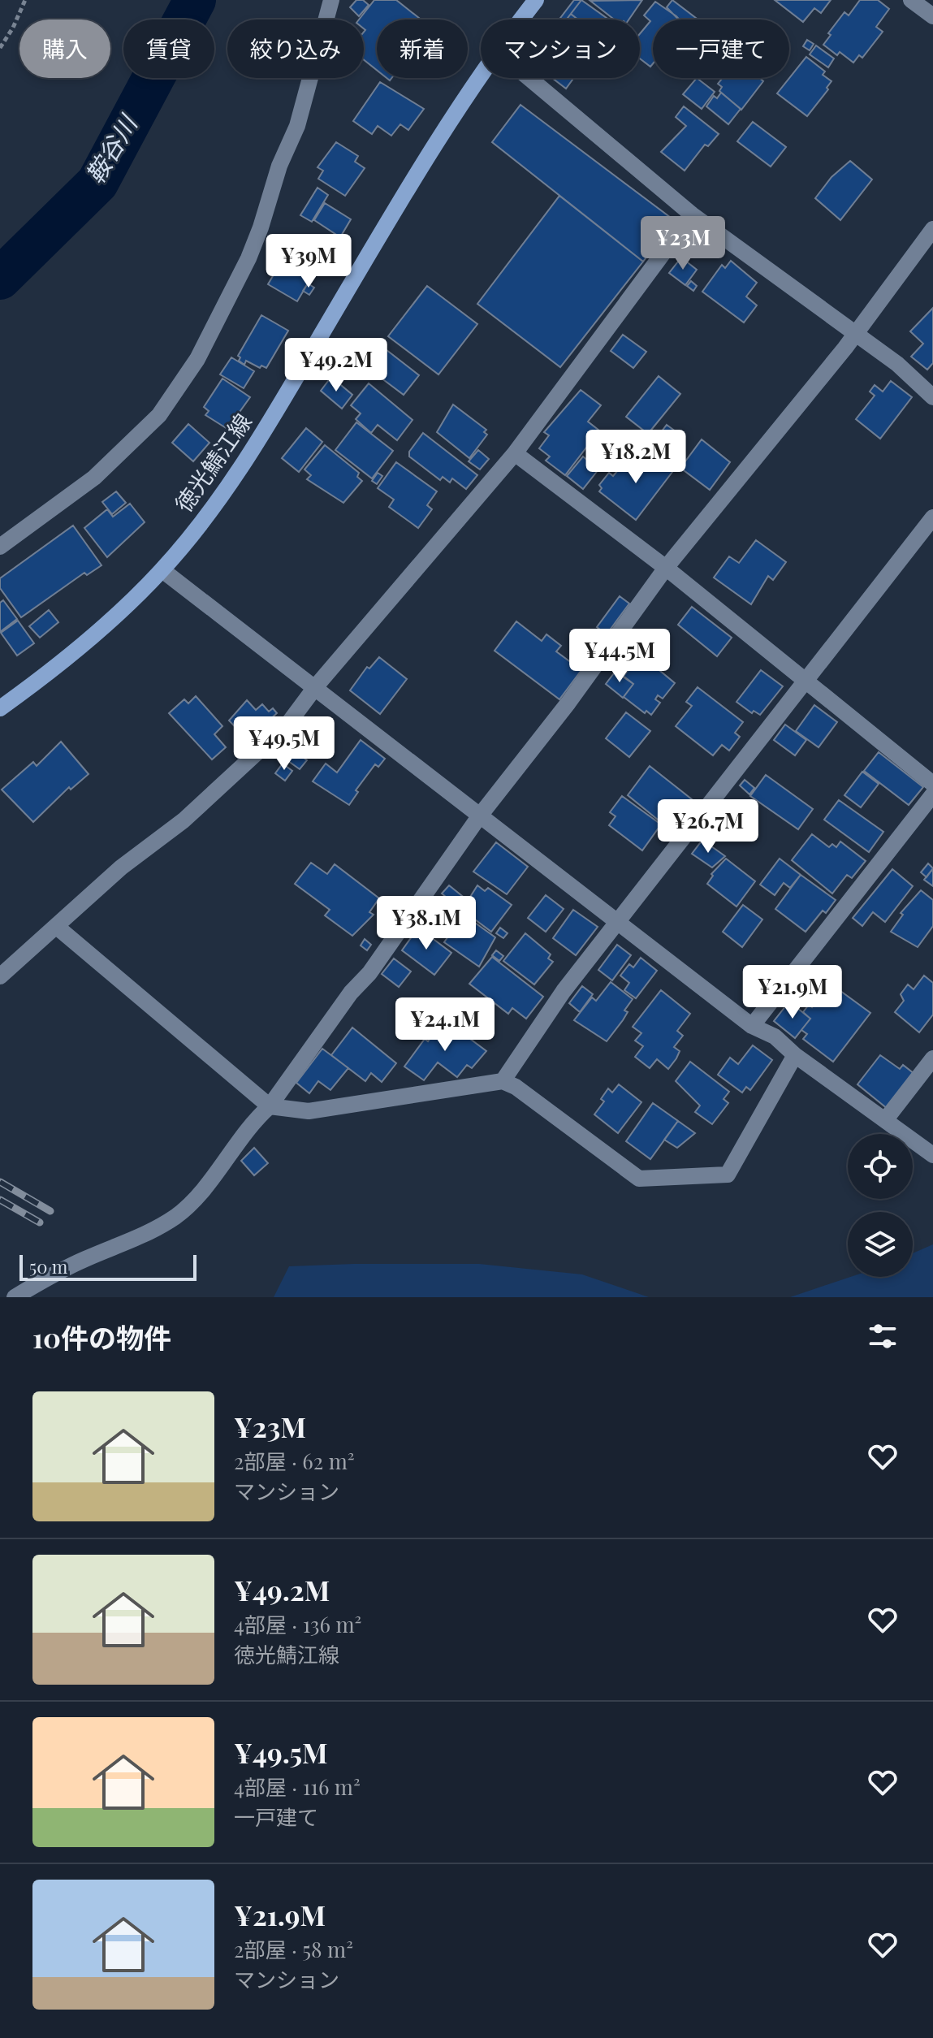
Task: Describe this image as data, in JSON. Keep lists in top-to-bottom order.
{
  "streets": {
    "main road": ["徳光鯖江線"]
  },
  "water": ["鞍谷川"],
  "scale_bar": "50 m",
  "page": {
    "chip": [
      "購入",
      "賃貸",
      "絞り込み",
      "新着",
      "マンション",
      "一戸建て"
    ],
    "price": [
      "¥23M",
      "¥39M",
      "¥49.2M",
      "¥18.2M",
      "¥44.5M",
      "¥49.5M",
      "¥26.7M",
      "¥38.1M",
      "¥21.9M",
      "¥24.1M"
    ],
    "scale": "50 m",
    "heading": "10件の物件",
    "list": [
      {
        "name": "¥23M",
        "note": "2部屋 · 62 m² · マンション"
      },
      {
        "name": "¥49.2M",
        "note": "4部屋 · 136 m² · 徳光鯖江線"
      },
      {
        "name": "¥49.5M",
        "note": "4部屋 · 116 m² · 一戸建て"
      },
      {
        "name": "¥21.9M",
        "note": "2部屋 · 58 m² · マンション"
      }
    ]
  }
}
